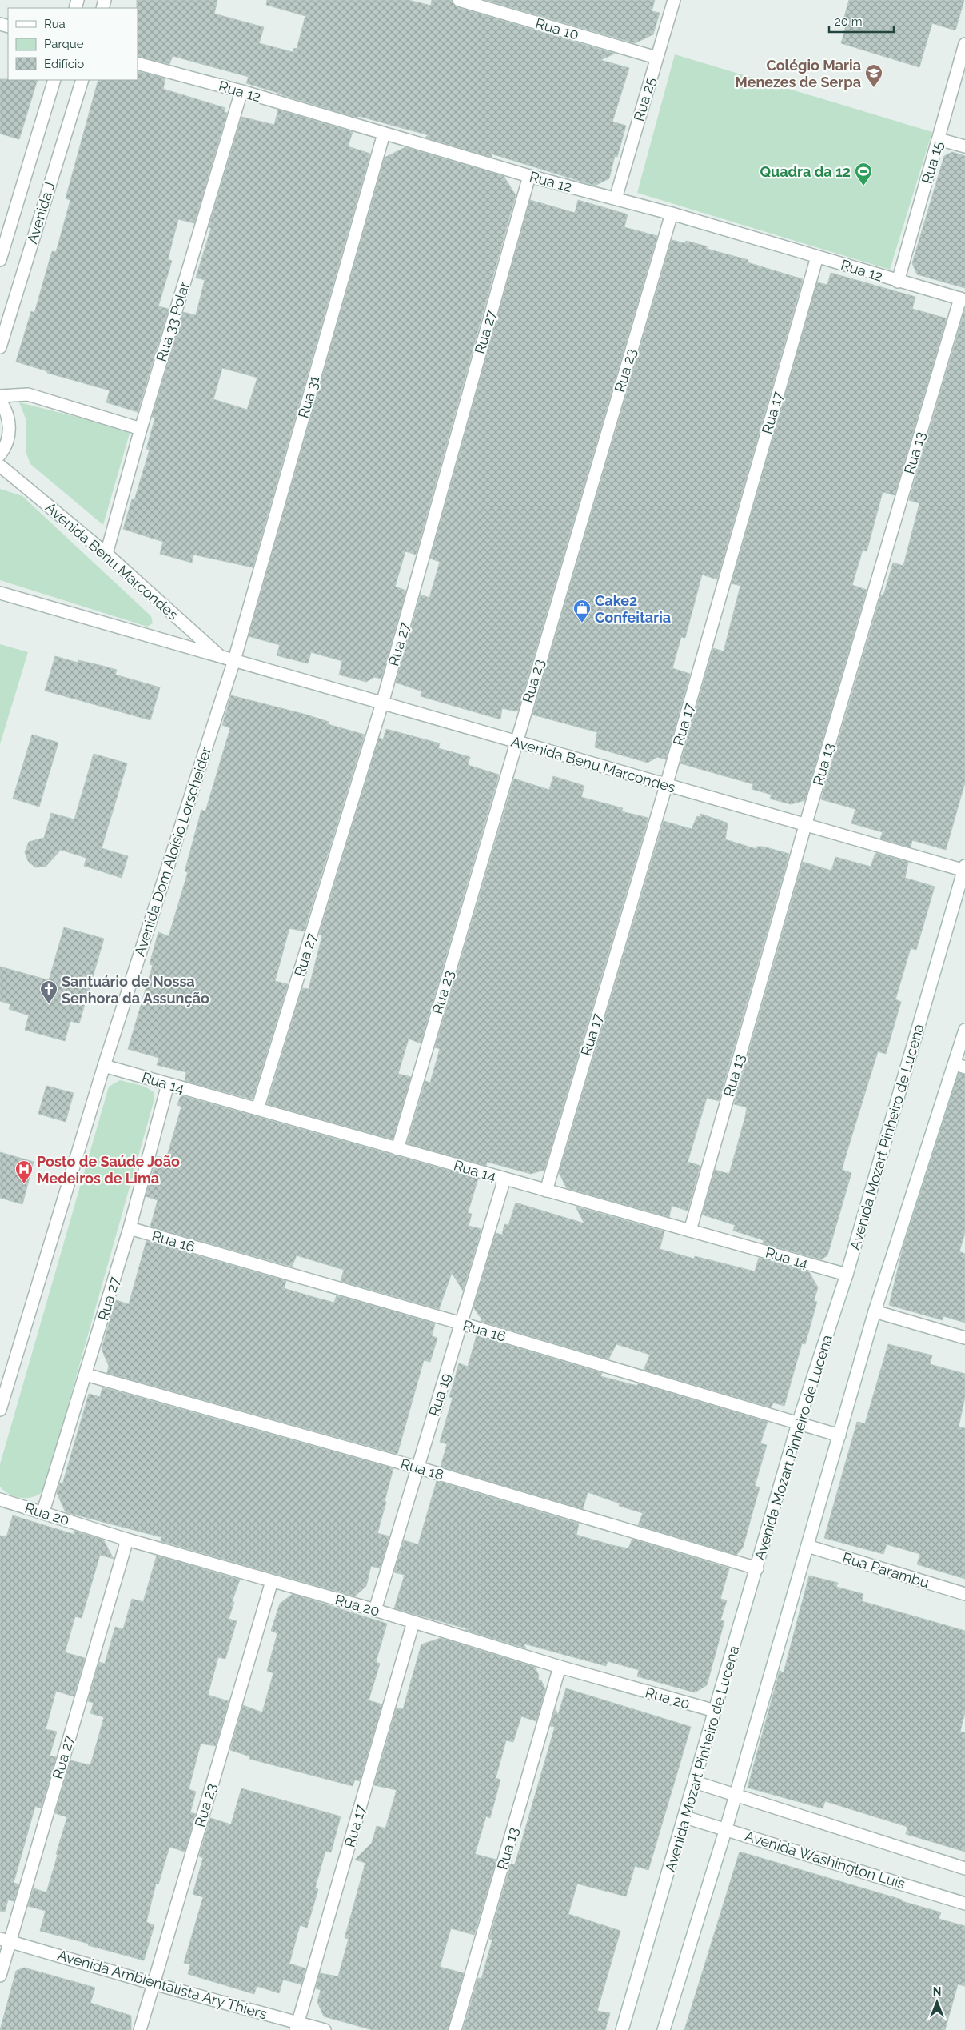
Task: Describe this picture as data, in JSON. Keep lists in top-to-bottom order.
{
  "streets": {
    "street": [
      "Rua 10",
      "Rua 12",
      "Rua 25",
      "Rua 15",
      "Avenida J",
      "Rua 33 Polar",
      "Rua 27",
      "Rua 23",
      "Rua 31",
      "Rua 17",
      "Rua 13",
      "Avenida Benu Marcondes",
      "Avenida Dom Aloísio Lorscheider",
      "Rua 14",
      "Avenida Mozart Pinheiro de Lucena",
      "Rua 16",
      "Rua 19",
      "Rua 18",
      "Rua 20",
      "Rua Parambu",
      "Avenida Washington Luís",
      "Avenida Ambientalista Ary Thiers"
    ]
  },
  "crossings": [
    ["Rua 10", "Rua 25"],
    ["Rua 12", "Rua 25"],
    ["Rua 12", "Rua 15"],
    ["Rua 12", "Rua 33 Polar"],
    ["Rua 12", "Rua 27"],
    ["Rua 12", "Rua 23"],
    ["Rua 12", "Rua 31"],
    ["Rua 12", "Rua 17"],
    ["Rua 12", "Rua 13"],
    ["Rua 33 Polar", "Avenida Benu Marcondes"],
    ["Rua 27", "Avenida Benu Marcondes"],
    ["Rua 27", "Rua 14"],
    ["Rua 27", "Rua 16"],
    ["Rua 27", "Rua 18"],
    ["Rua 27", "Rua 20"],
    ["Rua 27", "Avenida Ambientalista Ary Thiers"],
    ["Rua 23", "Avenida Benu Marcondes"],
    ["Rua 23", "Rua 14"],
    ["Rua 23", "Rua 20"],
    ["Rua 23", "Avenida Ambientalista Ary Thiers"],
    ["Rua 31", "Avenida Benu Marcondes"],
    ["Rua 31", "Avenida Dom Aloísio Lorscheider"],
    ["Rua 17", "Avenida Benu Marcondes"],
    ["Rua 17", "Rua 14"],
    ["Rua 17", "Rua 20"],
    ["Rua 17", "Avenida Ambientalista Ary Thiers"],
    ["Rua 13", "Avenida Benu Marcondes"],
    ["Rua 13", "Rua 14"],
    ["Rua 13", "Rua 20"],
    ["Avenida Benu Marcondes", "Avenida Dom Aloísio Lorscheider"],
    ["Avenida Benu Marcondes", "Avenida Mozart Pinheiro de Lucena"],
    ["Avenida Dom Aloísio Lorscheider", "Rua 14"],
    ["Rua 14", "Avenida Mozart Pinheiro de Lucena"],
    ["Rua 14", "Rua 19"],
    ["Avenida Mozart Pinheiro de Lucena", "Rua 16"],
    ["Avenida Mozart Pinheiro de Lucena", "Rua 18"],
    ["Avenida Mozart Pinheiro de Lucena", "Rua 20"],
    ["Avenida Mozart Pinheiro de Lucena", "Avenida Washington Luís"],
    ["Rua 16", "Rua 19"],
    ["Rua 19", "Rua 18"],
    ["Rua 19", "Rua 20"]
  ],
  "places": {
    "school or university": ["Colégio Maria Menezes de Serpa"],
    "sports": ["Quadra da 12"],
    "shop": ["Cake2 Confeitaria"],
    "church": ["Santuário de Nossa Senhora da Assunção"],
    "hospital": ["Posto de Saúde João Medeiros de Lima"]
  },
  "legend": ["Rua", "Parque", "Edifício"],
  "scale_bar": "20 m",
  "north": "top"
}
